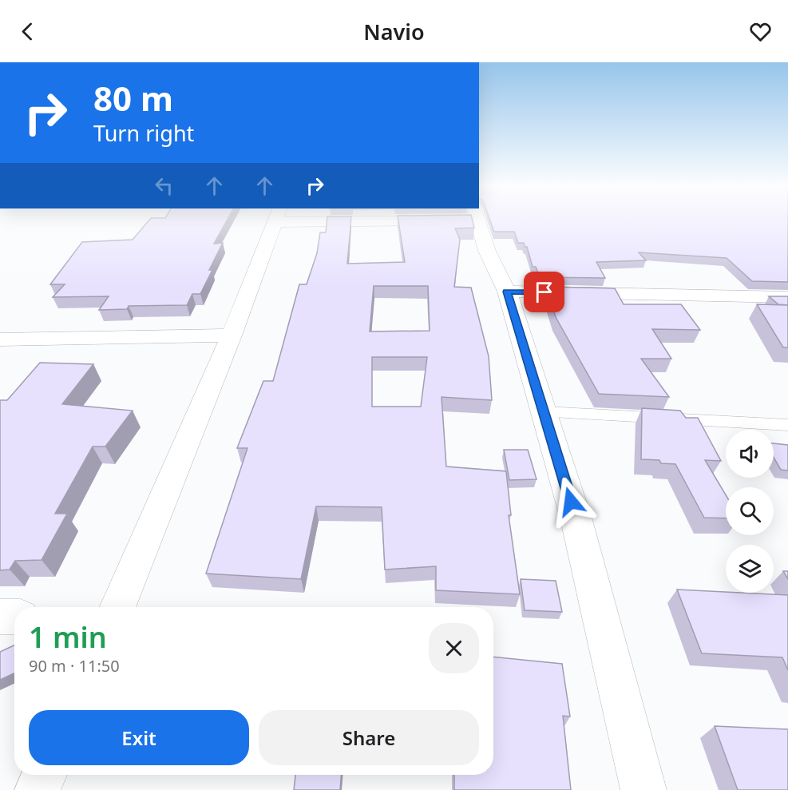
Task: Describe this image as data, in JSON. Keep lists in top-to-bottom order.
{
  "page": {
    "header": "Navio",
    "turn": ["80 m", "Turn right"],
    "heading": ["1 min", "90 m · 11:50"],
    "buttons": ["Exit", "Share"]
  }
}
